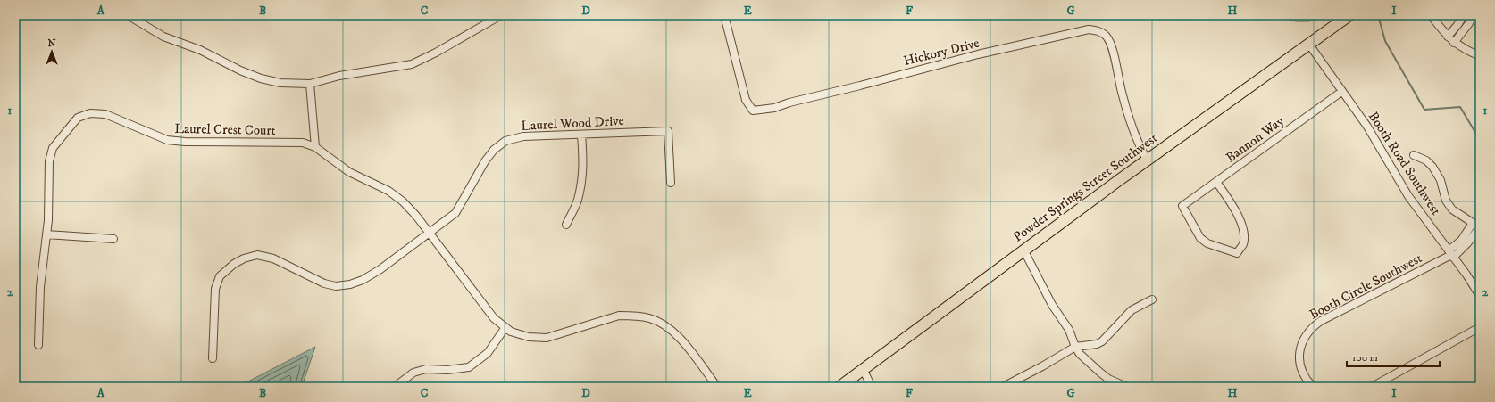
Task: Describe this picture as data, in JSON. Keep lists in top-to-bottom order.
{
  "streets": {
    "main road": ["Powder Springs Street Southwest"],
    "street": [
      "Hickory Drive",
      "Laurel Wood Drive",
      "Laurel Crest Court",
      "Bannon Way",
      "Booth Road Southwest",
      "Booth Circle Southwest"
    ]
  },
  "crossings": [
    ["Hickory Drive", "Powder Springs Street Southwest"],
    ["Bannon Way", "Booth Road Southwest"],
    ["Booth Road Southwest", "Powder Springs Street Southwest"],
    ["Booth Road Southwest", "Booth Circle Southwest"]
  ],
  "scale_bar": "100 m",
  "north": "top",
  "grid": {
    "columns": [
      "A",
      "B",
      "C",
      "D",
      "E",
      "F",
      "G",
      "H",
      "I"
    ],
    "rows": ["1", "2"]
  }
}
